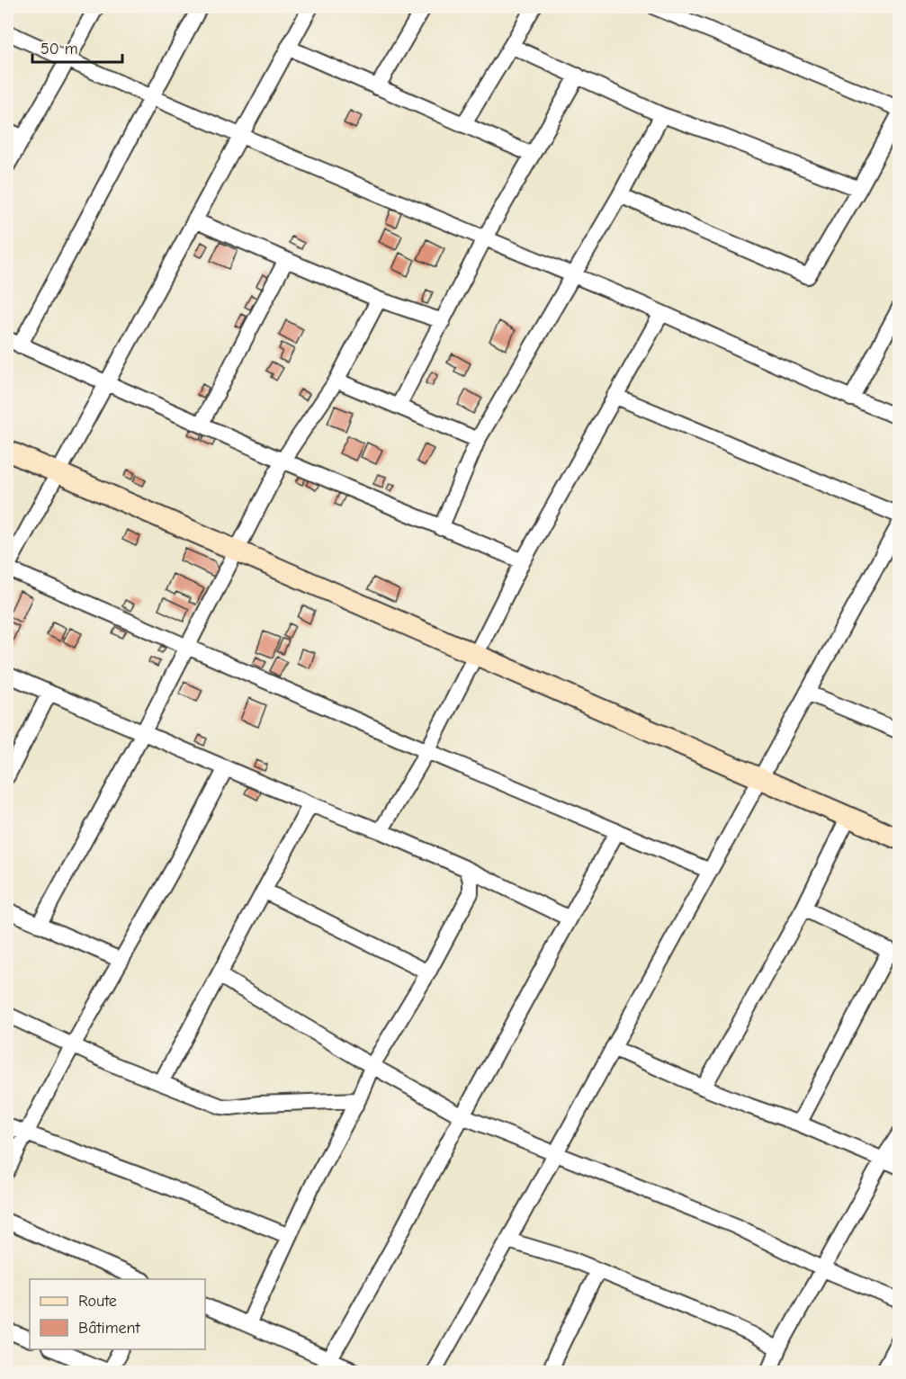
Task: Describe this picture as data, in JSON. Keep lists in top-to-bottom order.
{
  "legend": ["Route", "Bâtiment"],
  "scale_bar": "50 m"
}
